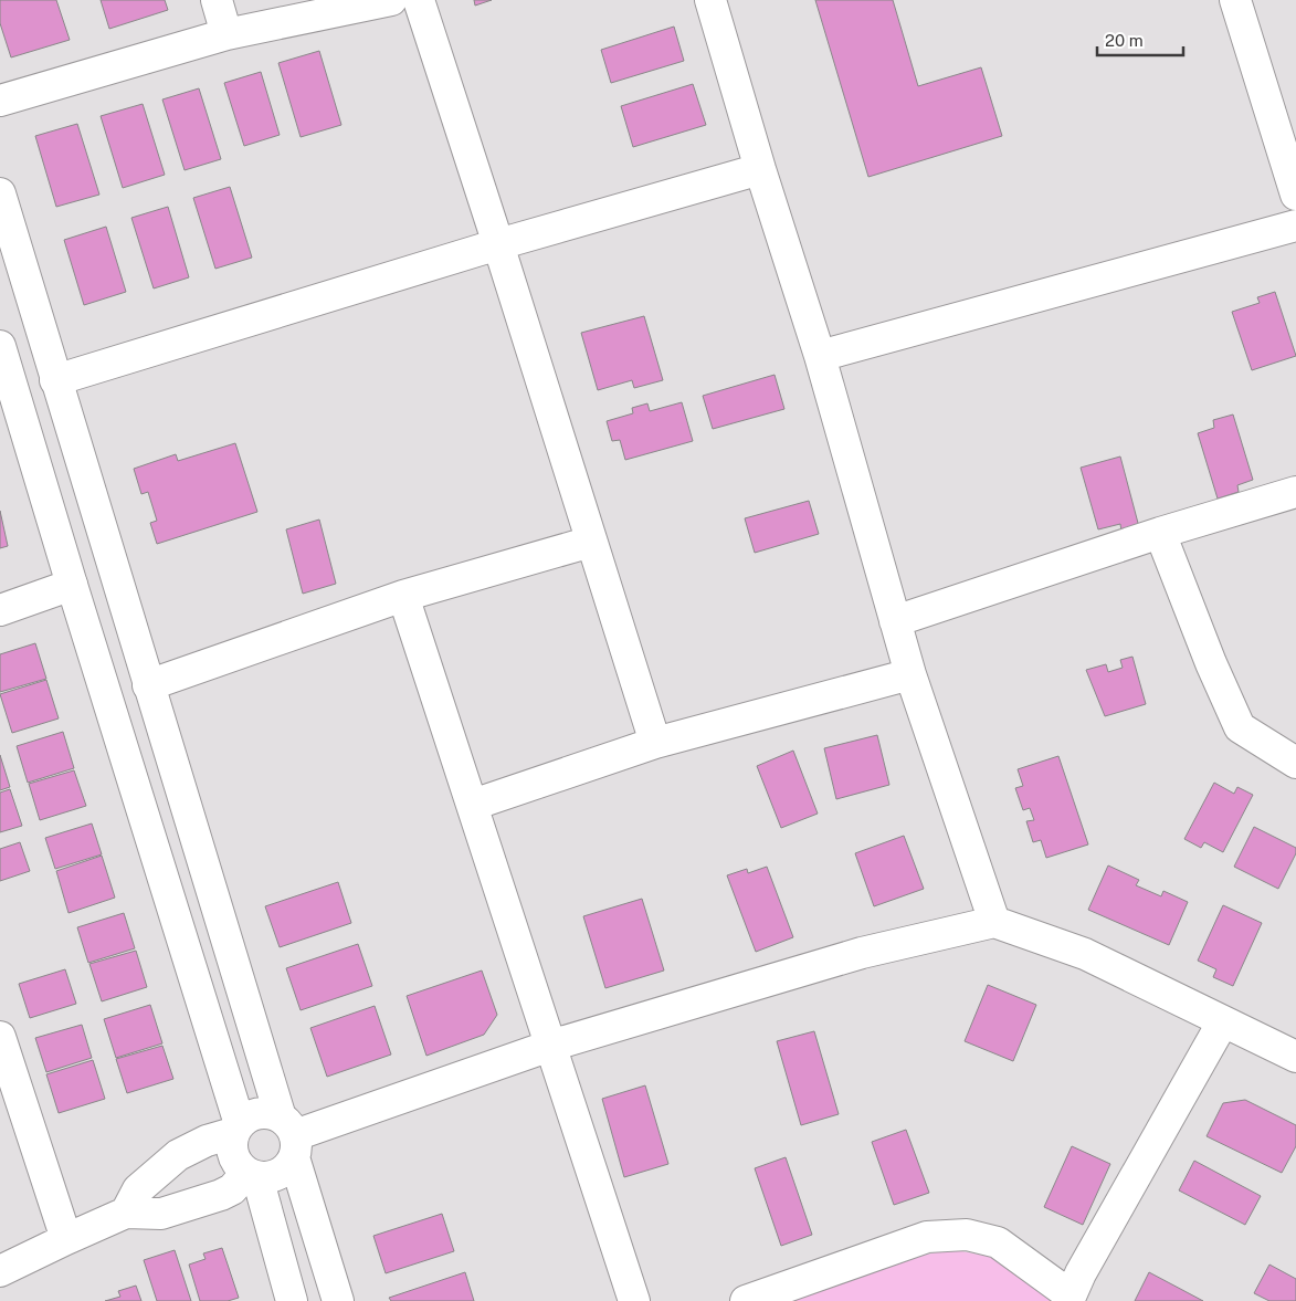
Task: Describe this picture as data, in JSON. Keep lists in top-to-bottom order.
{
  "scale_bar": "20 m"
}
